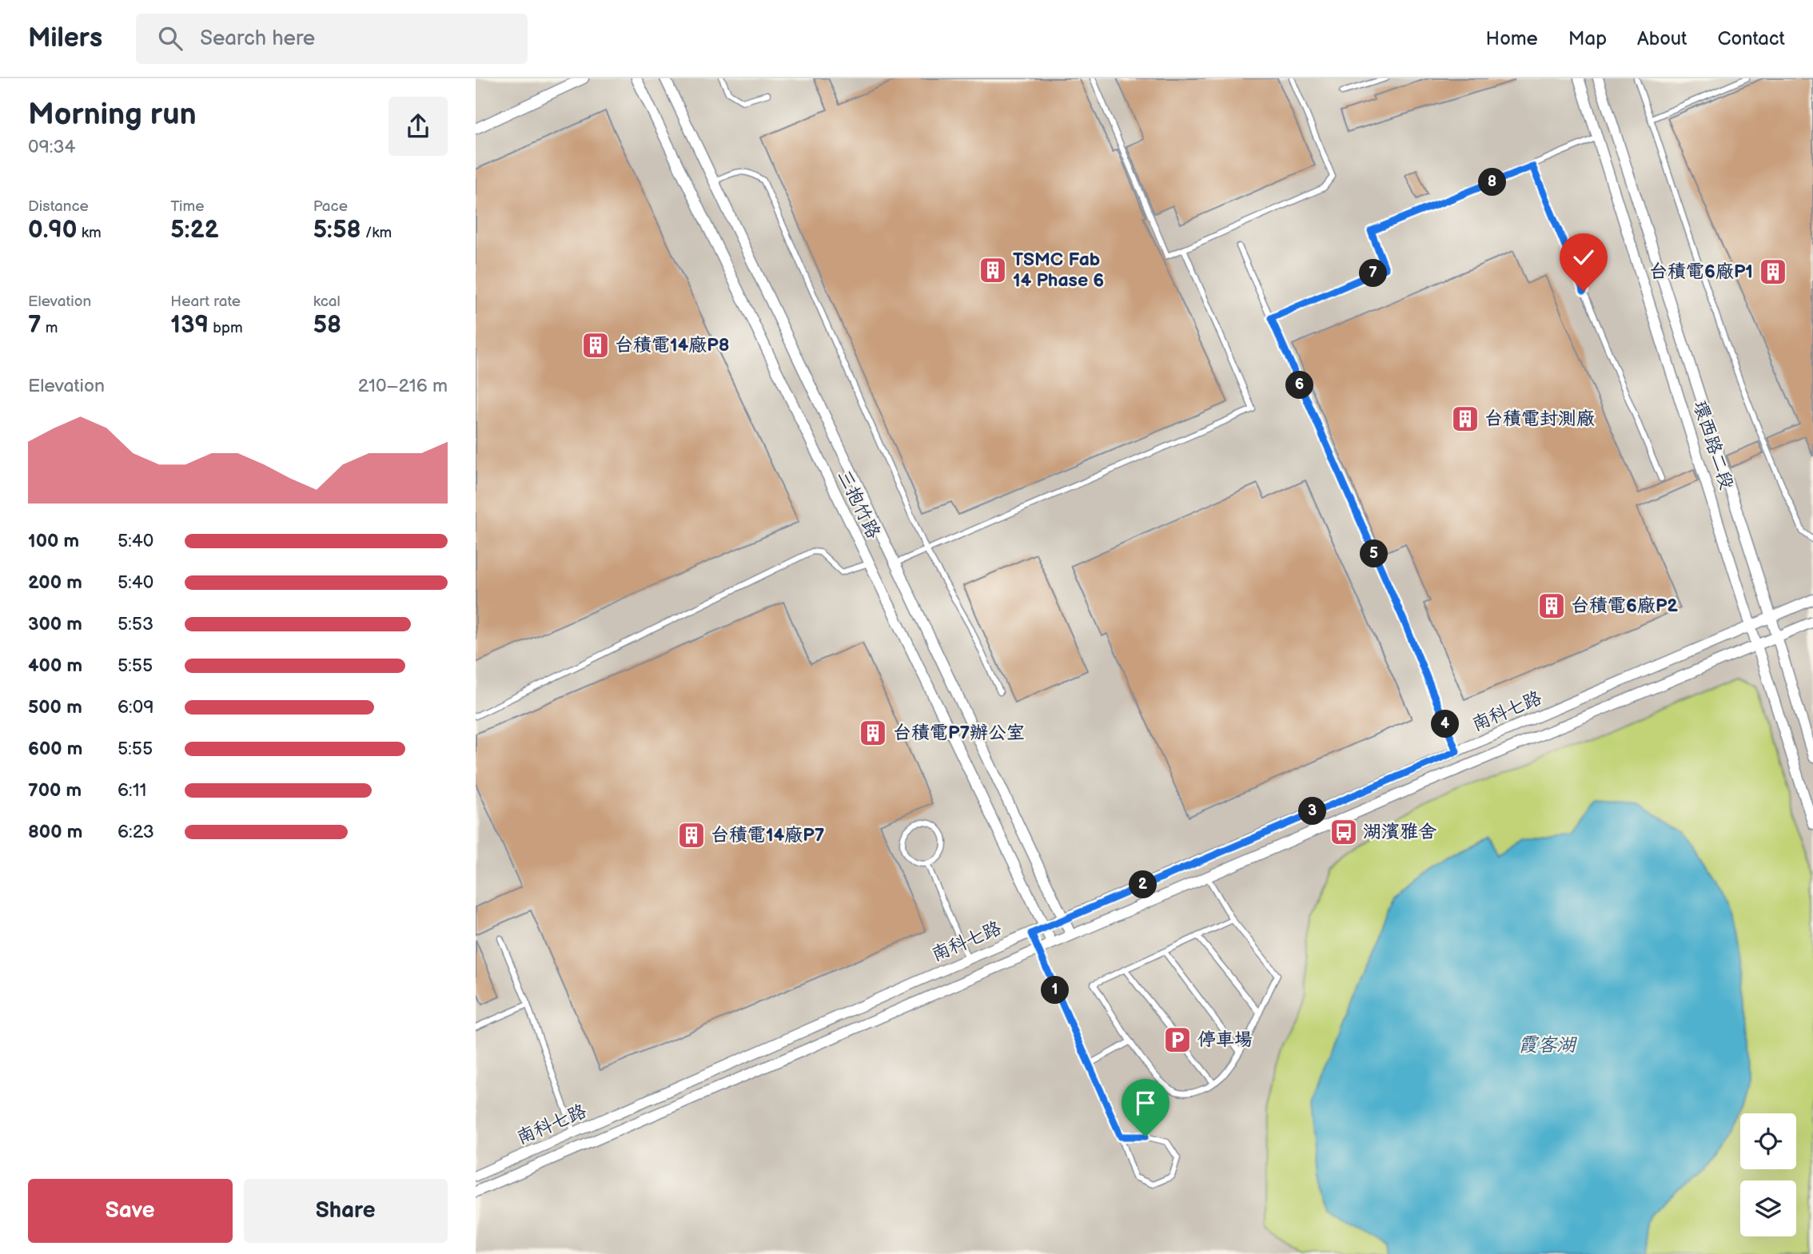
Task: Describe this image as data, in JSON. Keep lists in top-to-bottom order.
{
  "streets": {
    "street": ["環西路二段", "三抱竹路", "南科七路"]
  },
  "crossings": [
    ["環西路二段", "南科七路"],
    ["三抱竹路", "南科七路"]
  ],
  "water": ["霞客湖"],
  "places": {
    "building": [
      "TSMC Fab 14 Phase 6",
      "台積電6廠P1",
      "台積電14廠P8",
      "台積電封測廠",
      "台積電6廠P2",
      "台積電P7辦公室",
      "台積電14廠P7"
    ],
    "bus stop": ["湖濱雅舍"],
    "parking": ["停車場"]
  },
  "page": {
    "header": "Milers",
    "search": "Search here",
    "nav": [
      "Home",
      "Map",
      "About",
      "Contact"
    ],
    "heading": ["Morning run", "09:34"],
    "pins": [
      "8",
      "7",
      "6",
      "5",
      "4",
      "3",
      "2",
      "1"
    ],
    "stats": [
      ["Distance", "0.90 km"],
      ["Time", "5:22"],
      ["Pace", "5:58 /km"],
      ["Elevation", "7 m"],
      ["Heart rate", "139 bpm"],
      ["kcal", "58"]
    ],
    "chart": ["Elevation", "210–216 m"],
    "list": [
      {
        "name": "100 m",
        "note": "5:40"
      },
      {
        "name": "200 m",
        "note": "5:40"
      },
      {
        "name": "300 m",
        "note": "5:53"
      },
      {
        "name": "400 m",
        "note": "5:55"
      },
      {
        "name": "500 m",
        "note": "6:09"
      },
      {
        "name": "600 m",
        "note": "5:55"
      },
      {
        "name": "700 m",
        "note": "6:11"
      },
      {
        "name": "800 m",
        "note": "6:23"
      }
    ],
    "buttons": ["Save", "Share"]
  }
}
